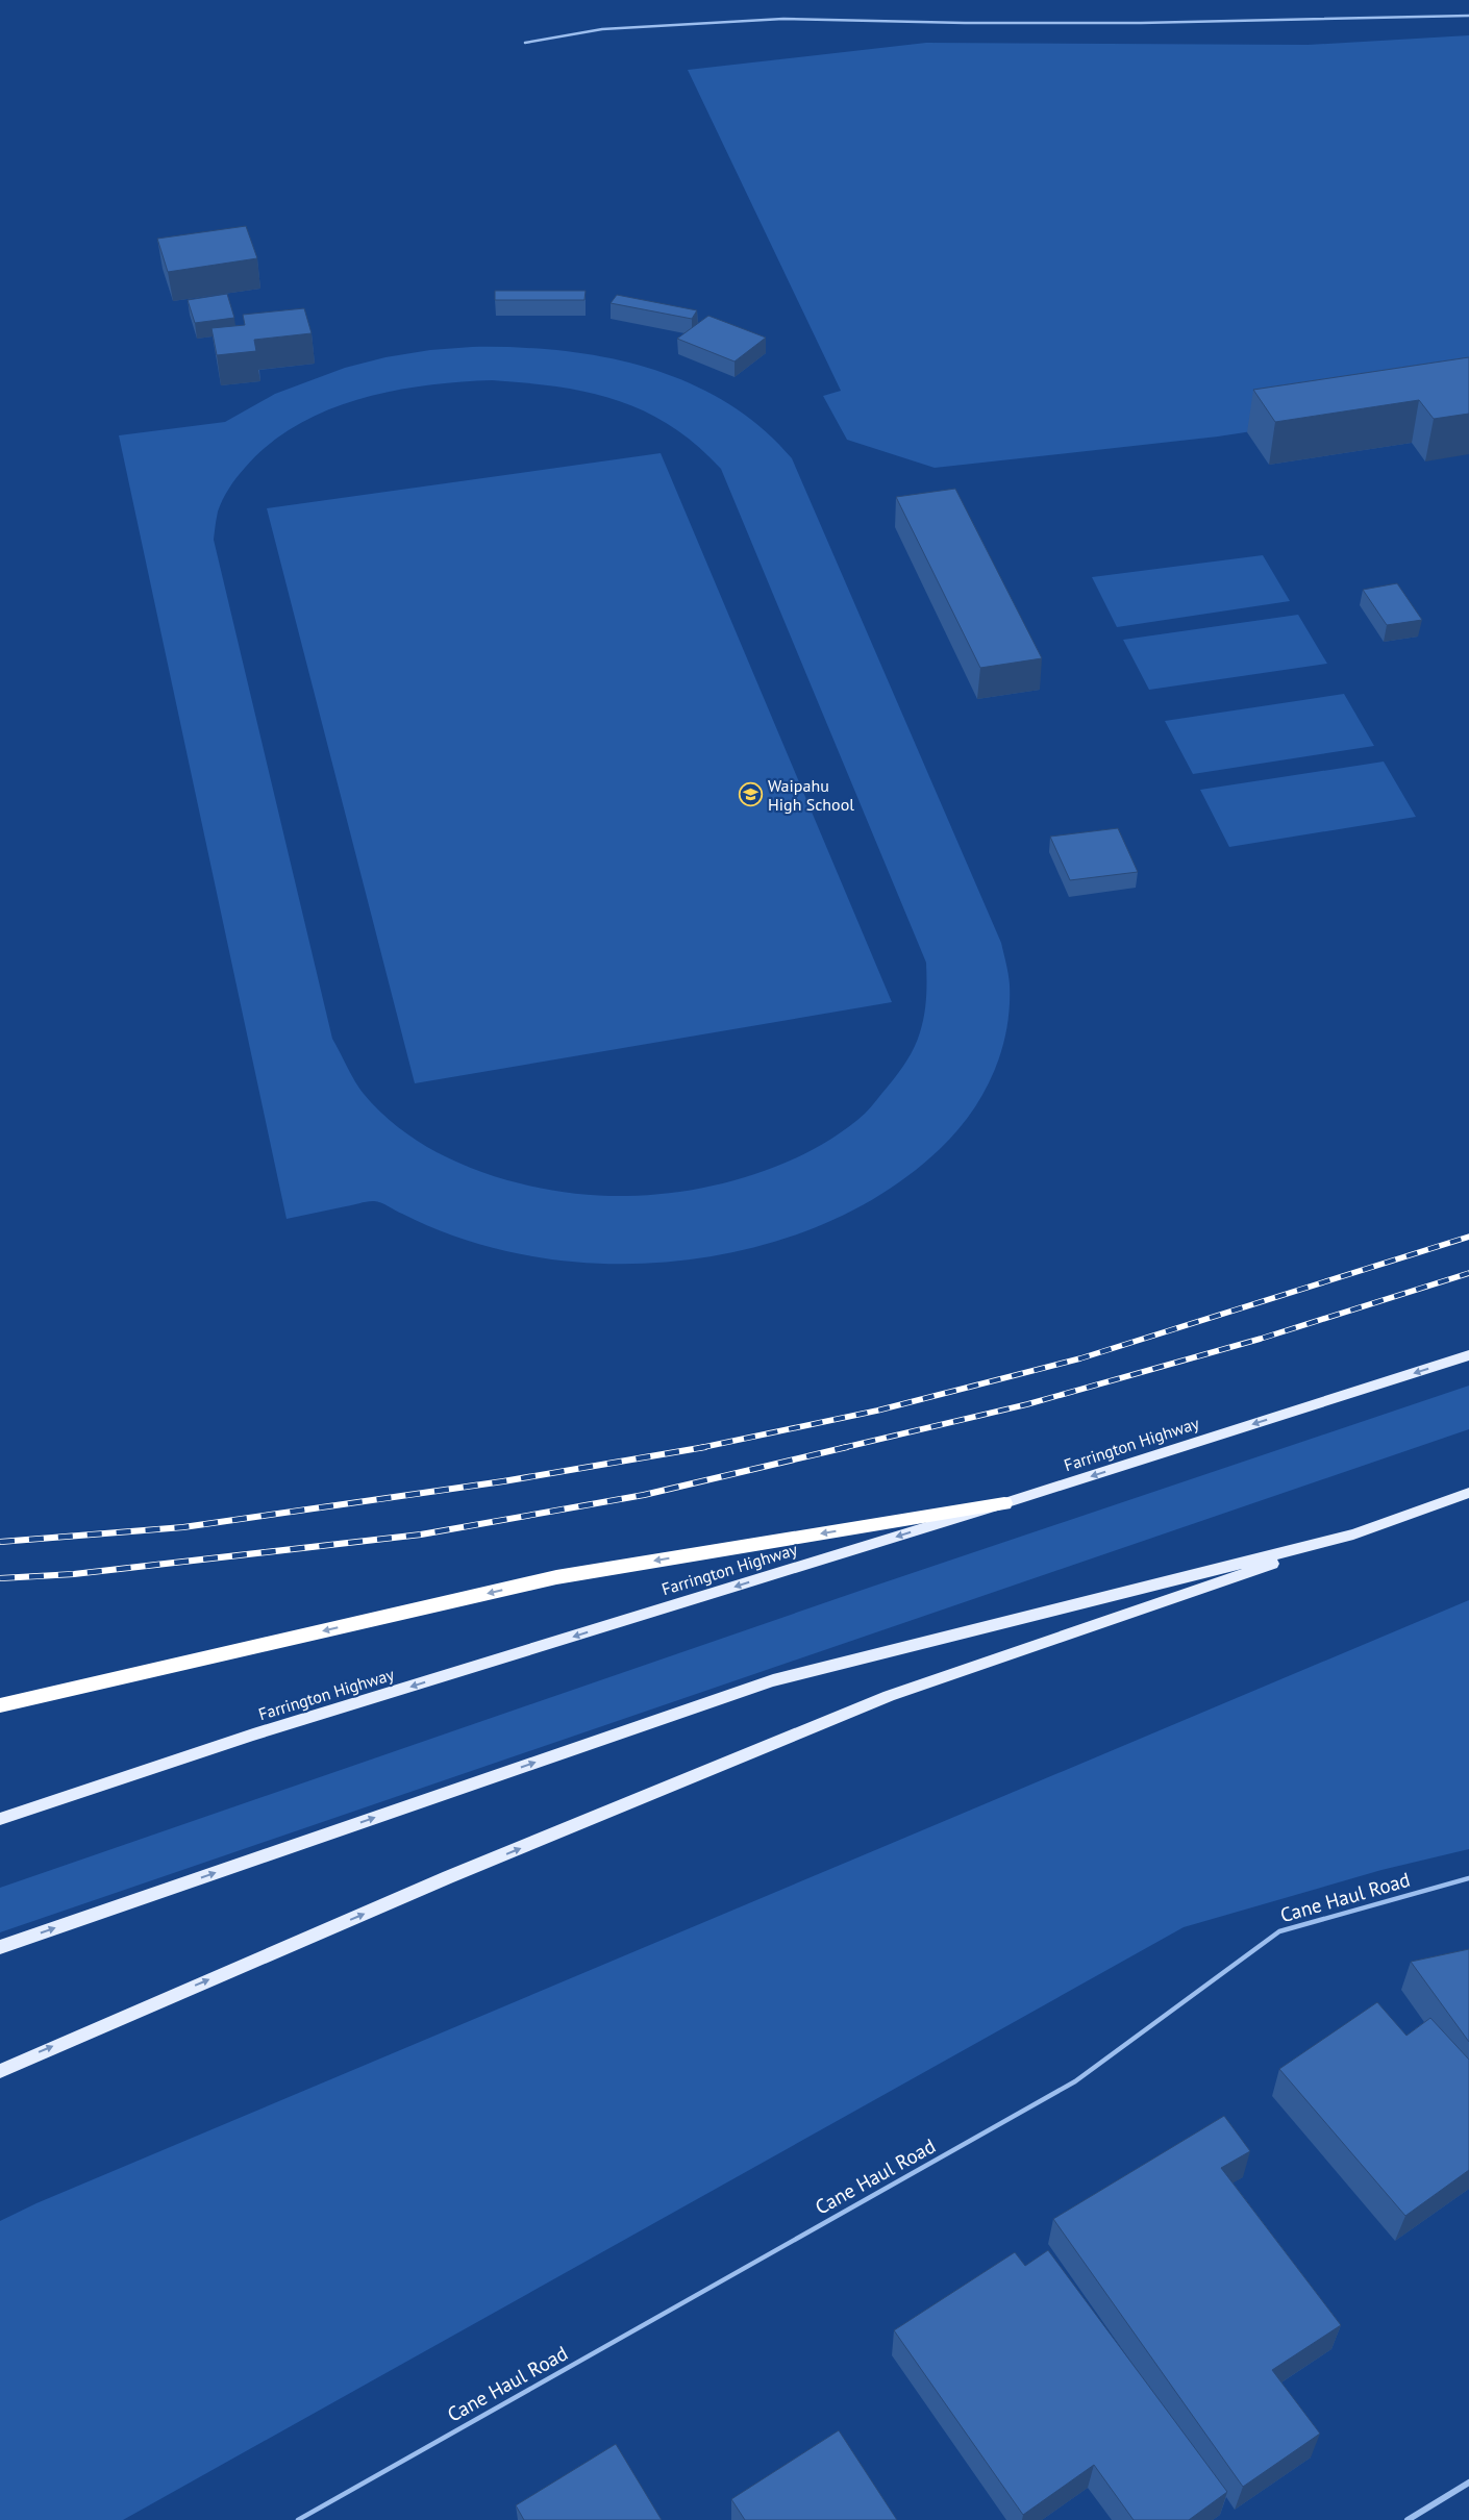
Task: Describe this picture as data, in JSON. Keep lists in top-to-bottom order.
{
  "streets": {
    "main road": ["Farrington Highway"],
    "lane": ["Cane Haul Road"]
  },
  "places": {
    "school or university": ["Waipahu High School"]
  }
}
